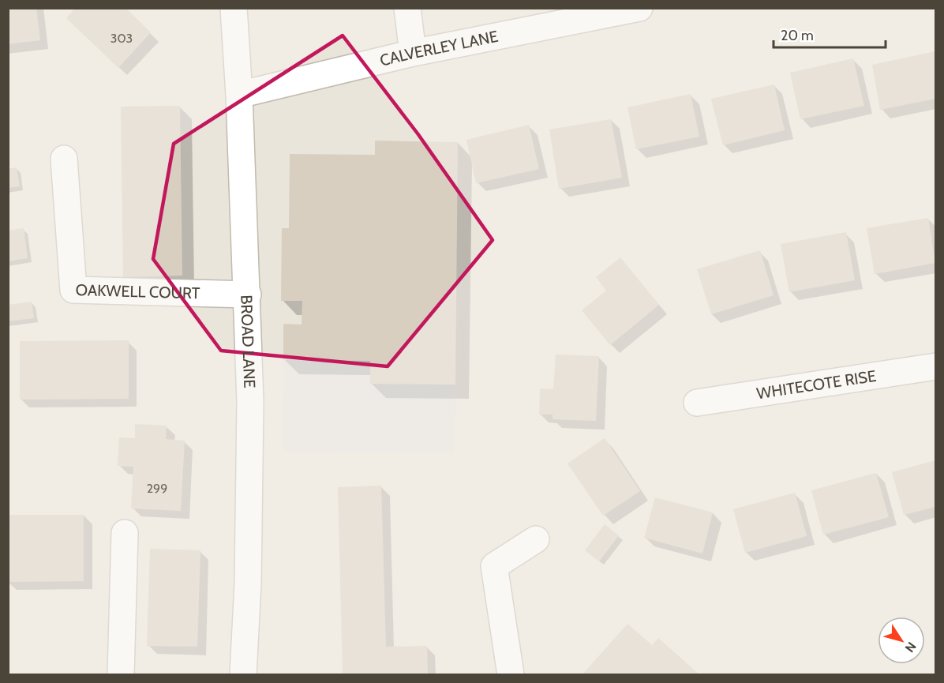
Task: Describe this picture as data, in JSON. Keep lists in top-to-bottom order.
{
  "streets": {
    "street": [
      "CALVERLEY LANE",
      "OAKWELL COURT",
      "BROAD LANE",
      "WHITECOTE RISE"
    ]
  },
  "crossings": [
    ["CALVERLEY LANE", "BROAD LANE"],
    ["OAKWELL COURT", "BROAD LANE"]
  ],
  "house_numbers": ["303", "299"],
  "scale_bar": "20 m",
  "north": "bottom right"
}
